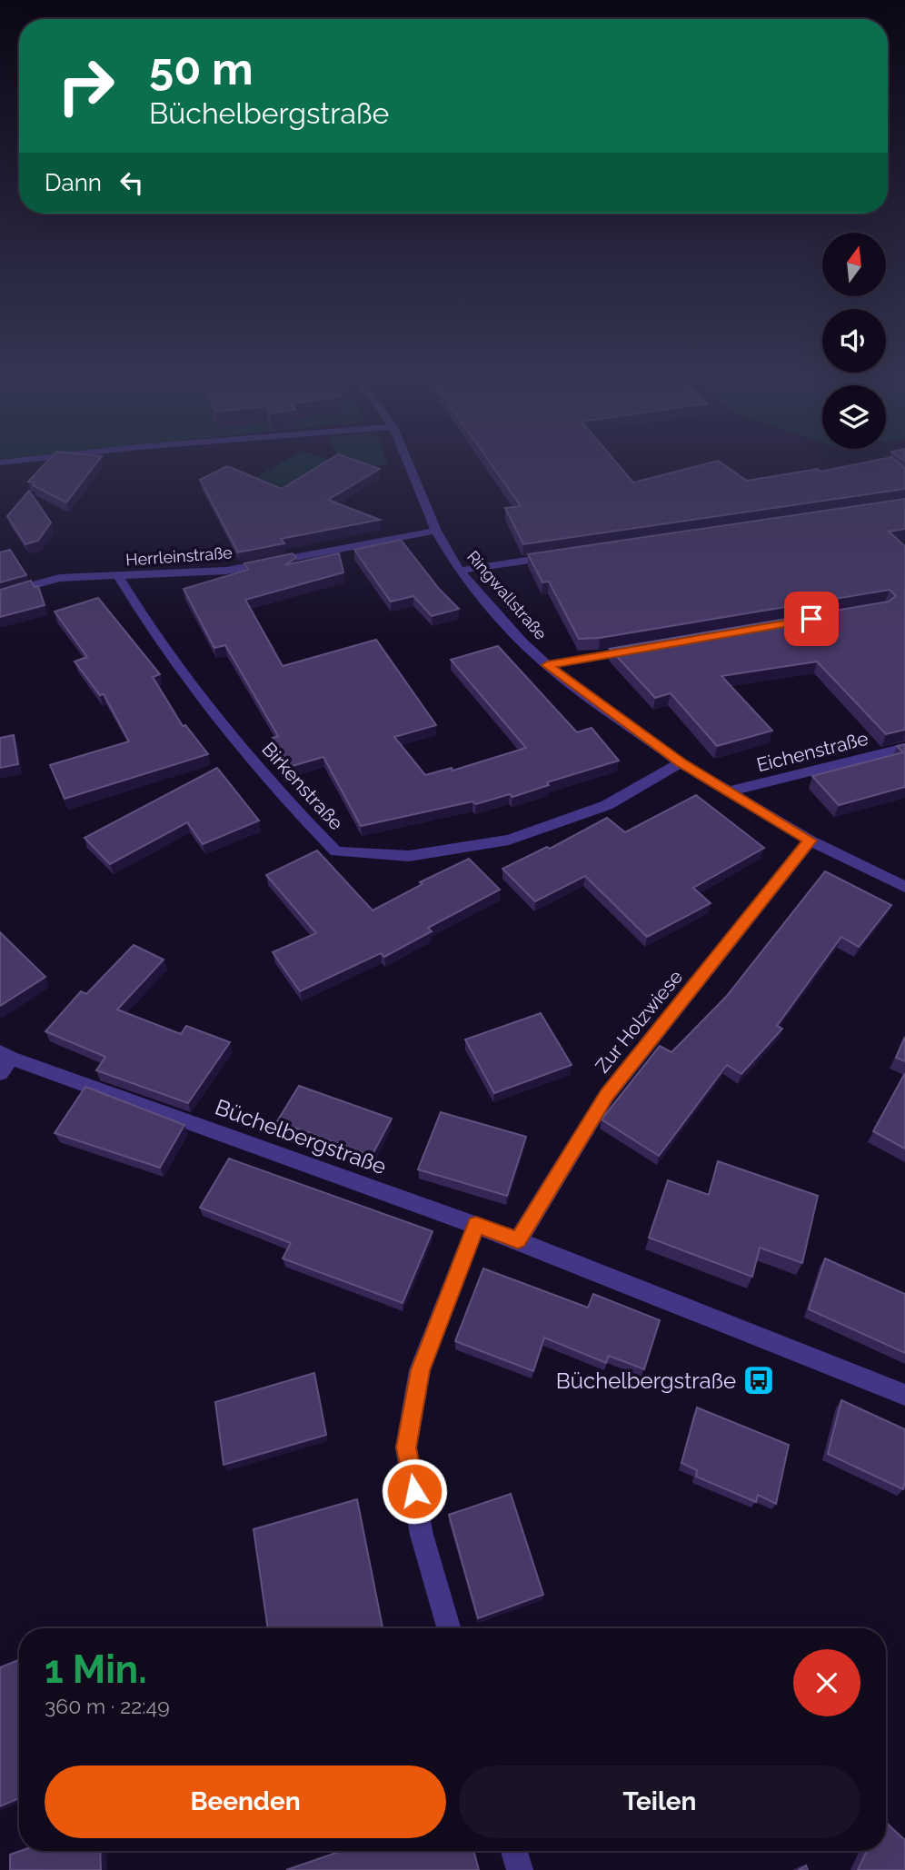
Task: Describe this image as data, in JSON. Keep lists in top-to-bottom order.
{
  "streets": {
    "street": [
      "Herrleinstraße",
      "Ringwallstraße",
      "Eichenstraße",
      "Birkenstraße",
      "Zur Holzwiese",
      "Büchelbergstraße"
    ]
  },
  "crossings": [
    ["Herrleinstraße", "Ringwallstraße"],
    ["Herrleinstraße", "Birkenstraße"],
    ["Ringwallstraße", "Eichenstraße"],
    ["Ringwallstraße", "Birkenstraße"],
    ["Ringwallstraße", "Zur Holzwiese"],
    ["Zur Holzwiese", "Büchelbergstraße"]
  ],
  "places": {
    "bus stop": ["Büchelbergstraße"]
  },
  "north": "top",
  "page": {
    "turn": ["50 m", "Büchelbergstraße"],
    "then": "Dann",
    "heading": ["1 Min.", "360 m · 22:49"],
    "buttons": ["Beenden", "Teilen"]
  }
}
